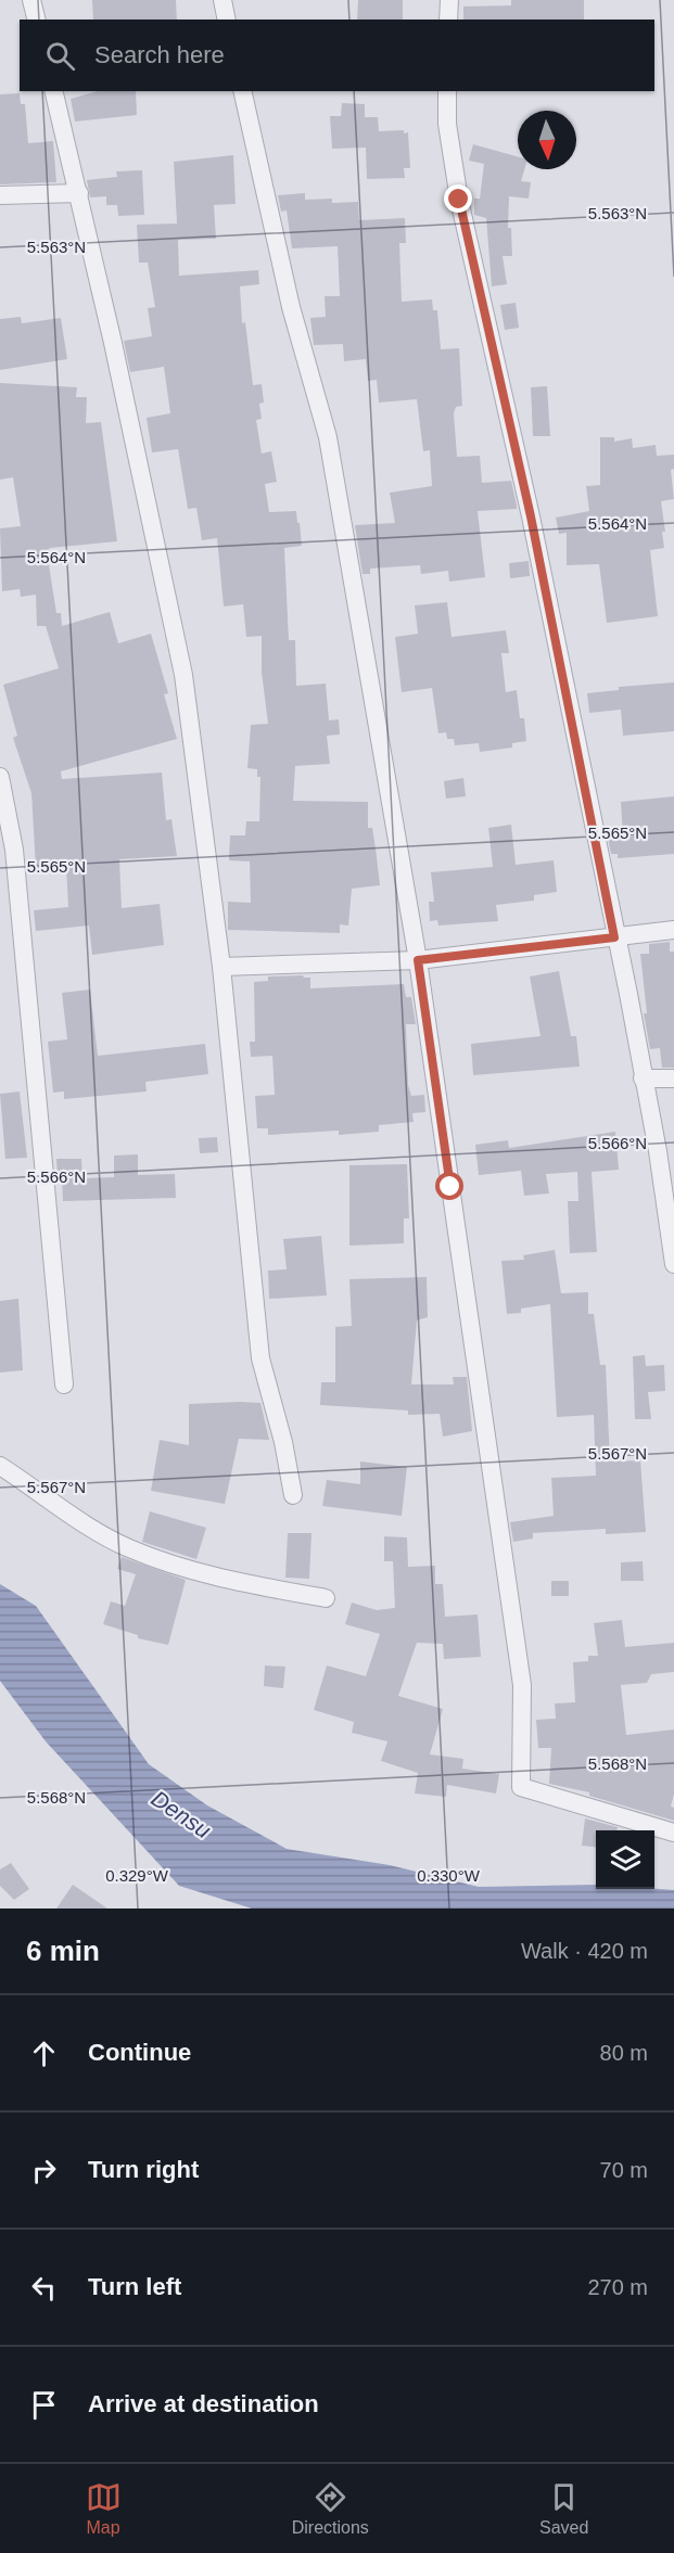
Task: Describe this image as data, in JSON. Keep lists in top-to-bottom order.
{
  "water": ["Densu"],
  "north": "bottom",
  "page": {
    "search": "Search here",
    "heading": ["6 min", "Walk · 420 m"],
    "list": [
      ["Continue", "80 m"],
      ["Turn right", "70 m"],
      ["Turn left", "270 m"],
      "Arrive at destination"
    ],
    "nav": ["Map", "Directions", "Saved"]
  },
  "coordinates": [
    "5.563°N",
    "5.564°N",
    "5.565°N",
    "5.566°N",
    "5.567°N",
    "5.568°N",
    "0.329°W",
    "0.330°W"
  ]
}
